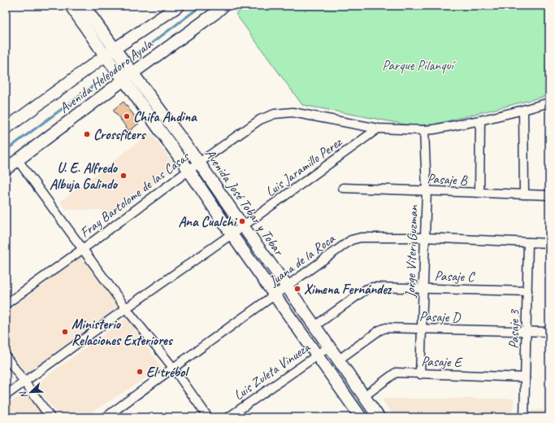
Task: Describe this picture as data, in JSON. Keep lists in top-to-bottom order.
{
  "streets": {
    "street": [
      "Avenida Heleodoro Ayala",
      "Luis Jaramillo Perez",
      "Pasaje B",
      "Fray Bartolome de las Casas",
      "Avenida José Tobar y Tobar",
      "Jorge Viteri Guzman",
      "Juana de la Roca",
      "Pasaje C",
      "Pasaje D",
      "Pasaje 3",
      "Pasaje E",
      "Luis Zuleta Vinueza"
    ]
  },
  "crossings": [
    ["Avenida Heleodoro Ayala", "Avenida José Tobar y Tobar"],
    ["Luis Jaramillo Perez", "Fray Bartolome de las Casas"],
    ["Luis Jaramillo Perez", "Avenida José Tobar y Tobar"],
    ["Pasaje B", "Jorge Viteri Guzman"],
    ["Fray Bartolome de las Casas", "Avenida José Tobar y Tobar"],
    ["Avenida José Tobar y Tobar", "Juana de la Roca"],
    ["Avenida José Tobar y Tobar", "Pasaje C"],
    ["Avenida José Tobar y Tobar", "Pasaje D"],
    ["Avenida José Tobar y Tobar", "Pasaje E"],
    ["Avenida José Tobar y Tobar", "Luis Zuleta Vinueza"],
    ["Jorge Viteri Guzman", "Juana de la Roca"],
    ["Jorge Viteri Guzman", "Pasaje C"],
    ["Jorge Viteri Guzman", "Pasaje D"],
    ["Jorge Viteri Guzman", "Pasaje E"],
    ["Juana de la Roca", "Pasaje 3"],
    ["Pasaje C", "Pasaje 3"],
    ["Pasaje D", "Pasaje 3"],
    ["Pasaje 3", "Pasaje E"]
  ],
  "parks": ["Parque Pilanquí"],
  "places": [
    "Chifa Andina",
    "Crossfiters",
    "U. E. Alfredo Albuja Galindo",
    "Ana Cualchi",
    "Ximena Fernández",
    "Ministerio Relaciones Exteriores",
    "El trébol"
  ],
  "north": "bottom left"
}
